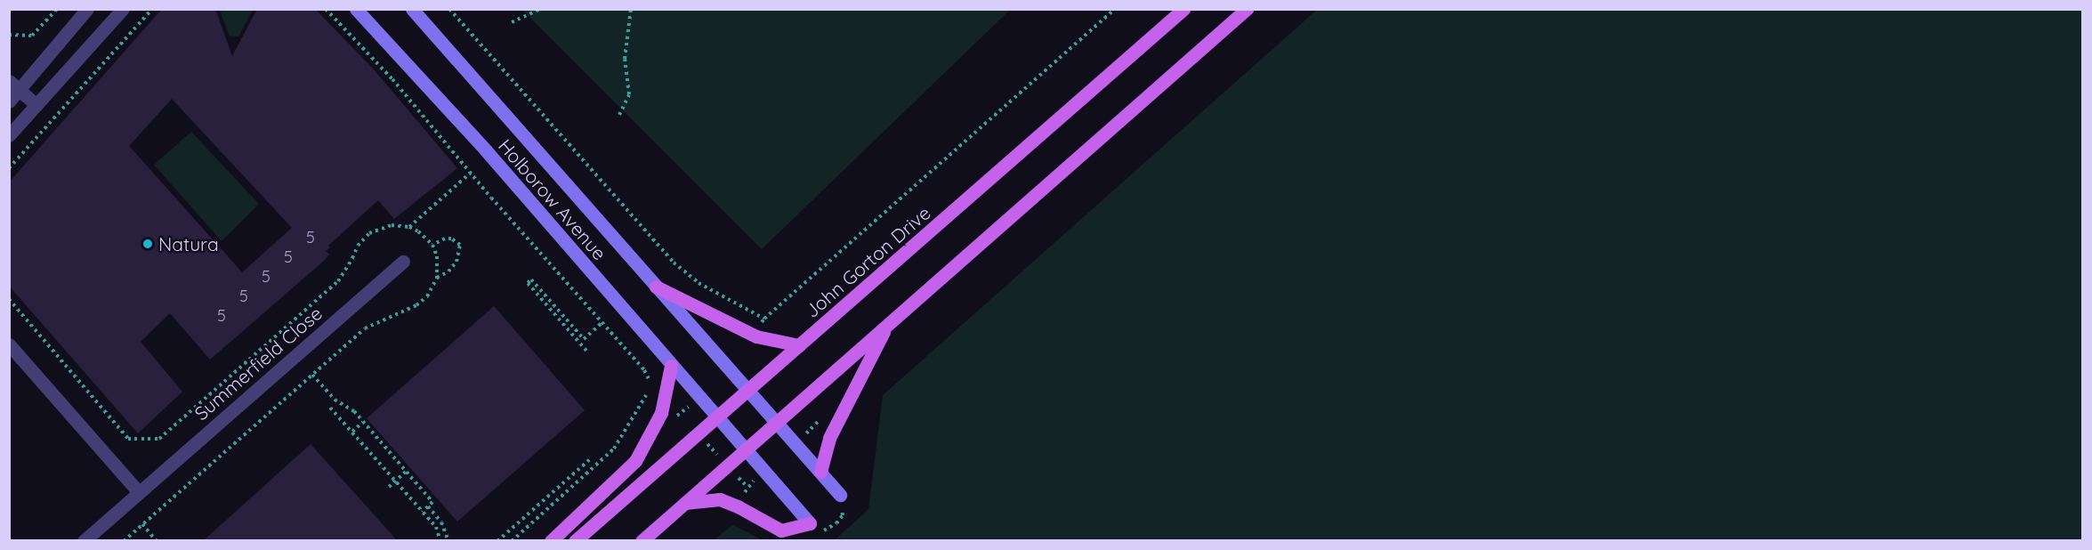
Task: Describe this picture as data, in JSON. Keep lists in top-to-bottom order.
{
  "streets": {
    "main road": ["Holborow Avenue", "John Gorton Drive"],
    "street": ["Summerfield Close"]
  },
  "crossings": [
    ["Holborow Avenue", "John Gorton Drive"]
  ],
  "places": ["Natura"],
  "house_numbers": [
    "5",
    "5",
    "5",
    "5",
    "5"
  ]
}
